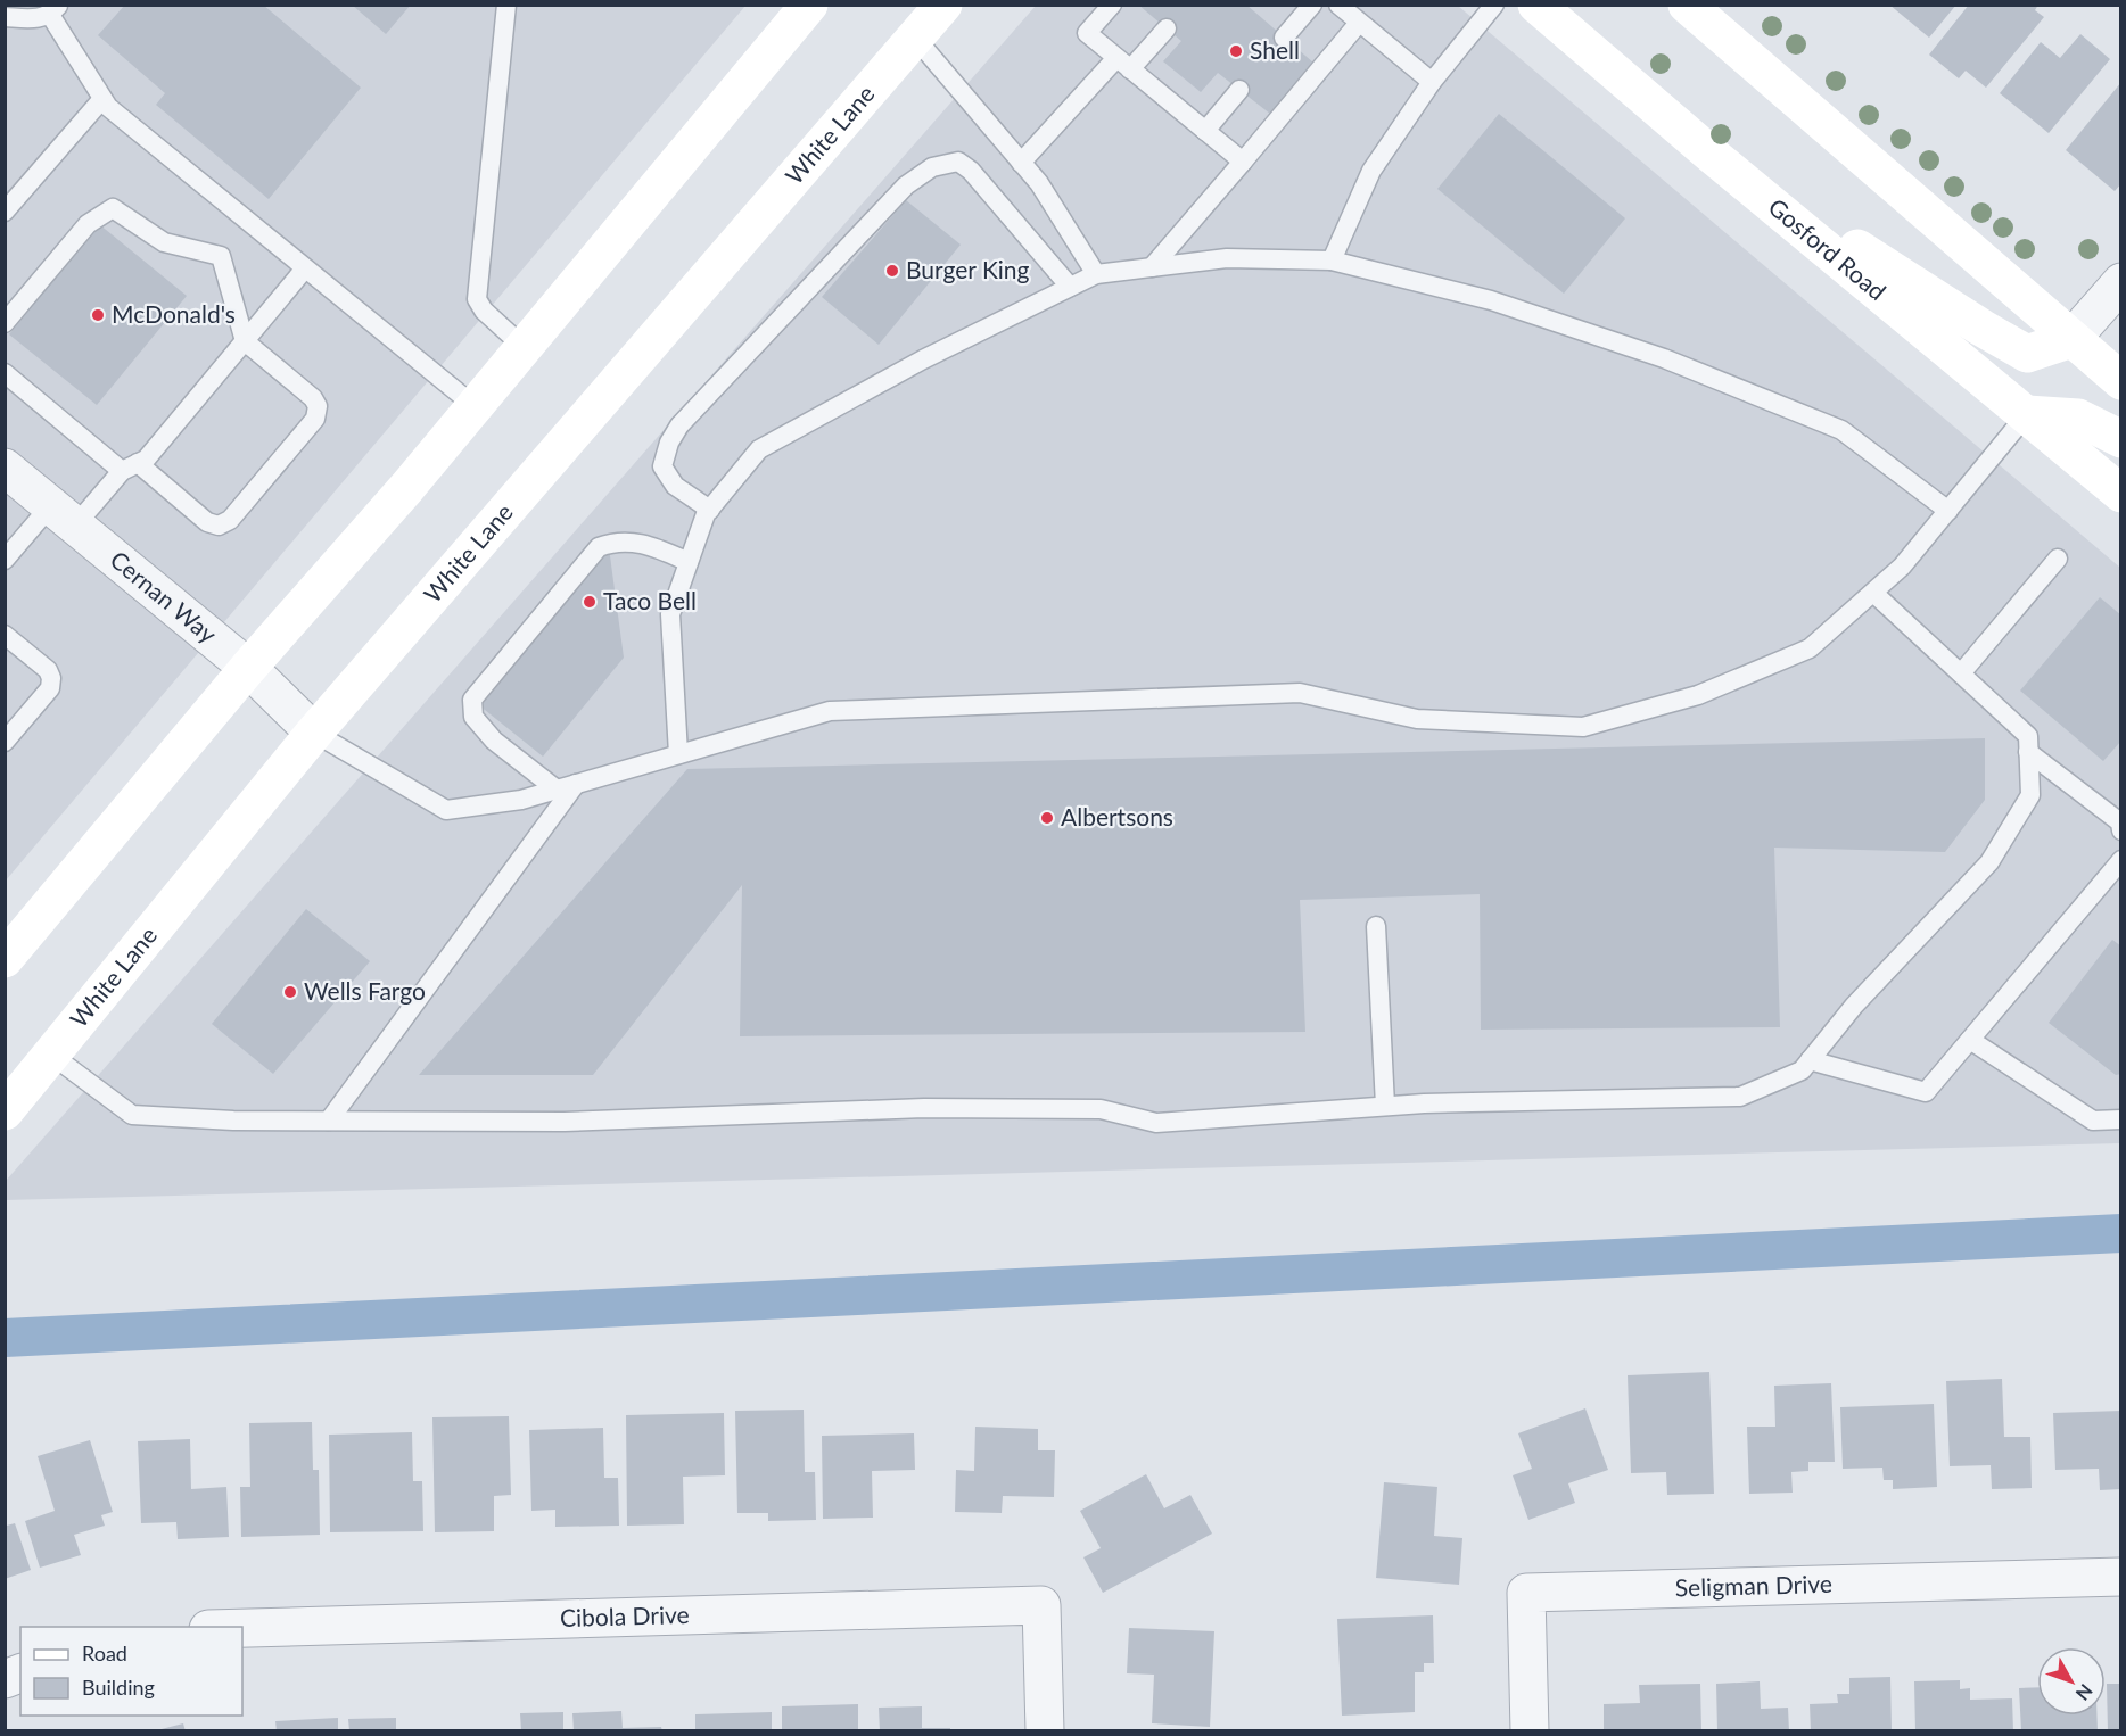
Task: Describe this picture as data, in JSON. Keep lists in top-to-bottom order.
{
  "streets": {
    "main road": ["White Lane", "Gosford Road"],
    "street": ["Cernan Way", "Seligman Drive", "Cibola Drive"]
  },
  "crossings": [
    ["White Lane", "Cernan Way"]
  ],
  "places": [
    "Shell",
    "Burger King",
    "McDonald's",
    "Taco Bell",
    "Albertsons",
    "Wells Fargo"
  ],
  "legend": ["Road", "Building"],
  "north": "bottom right"
}
